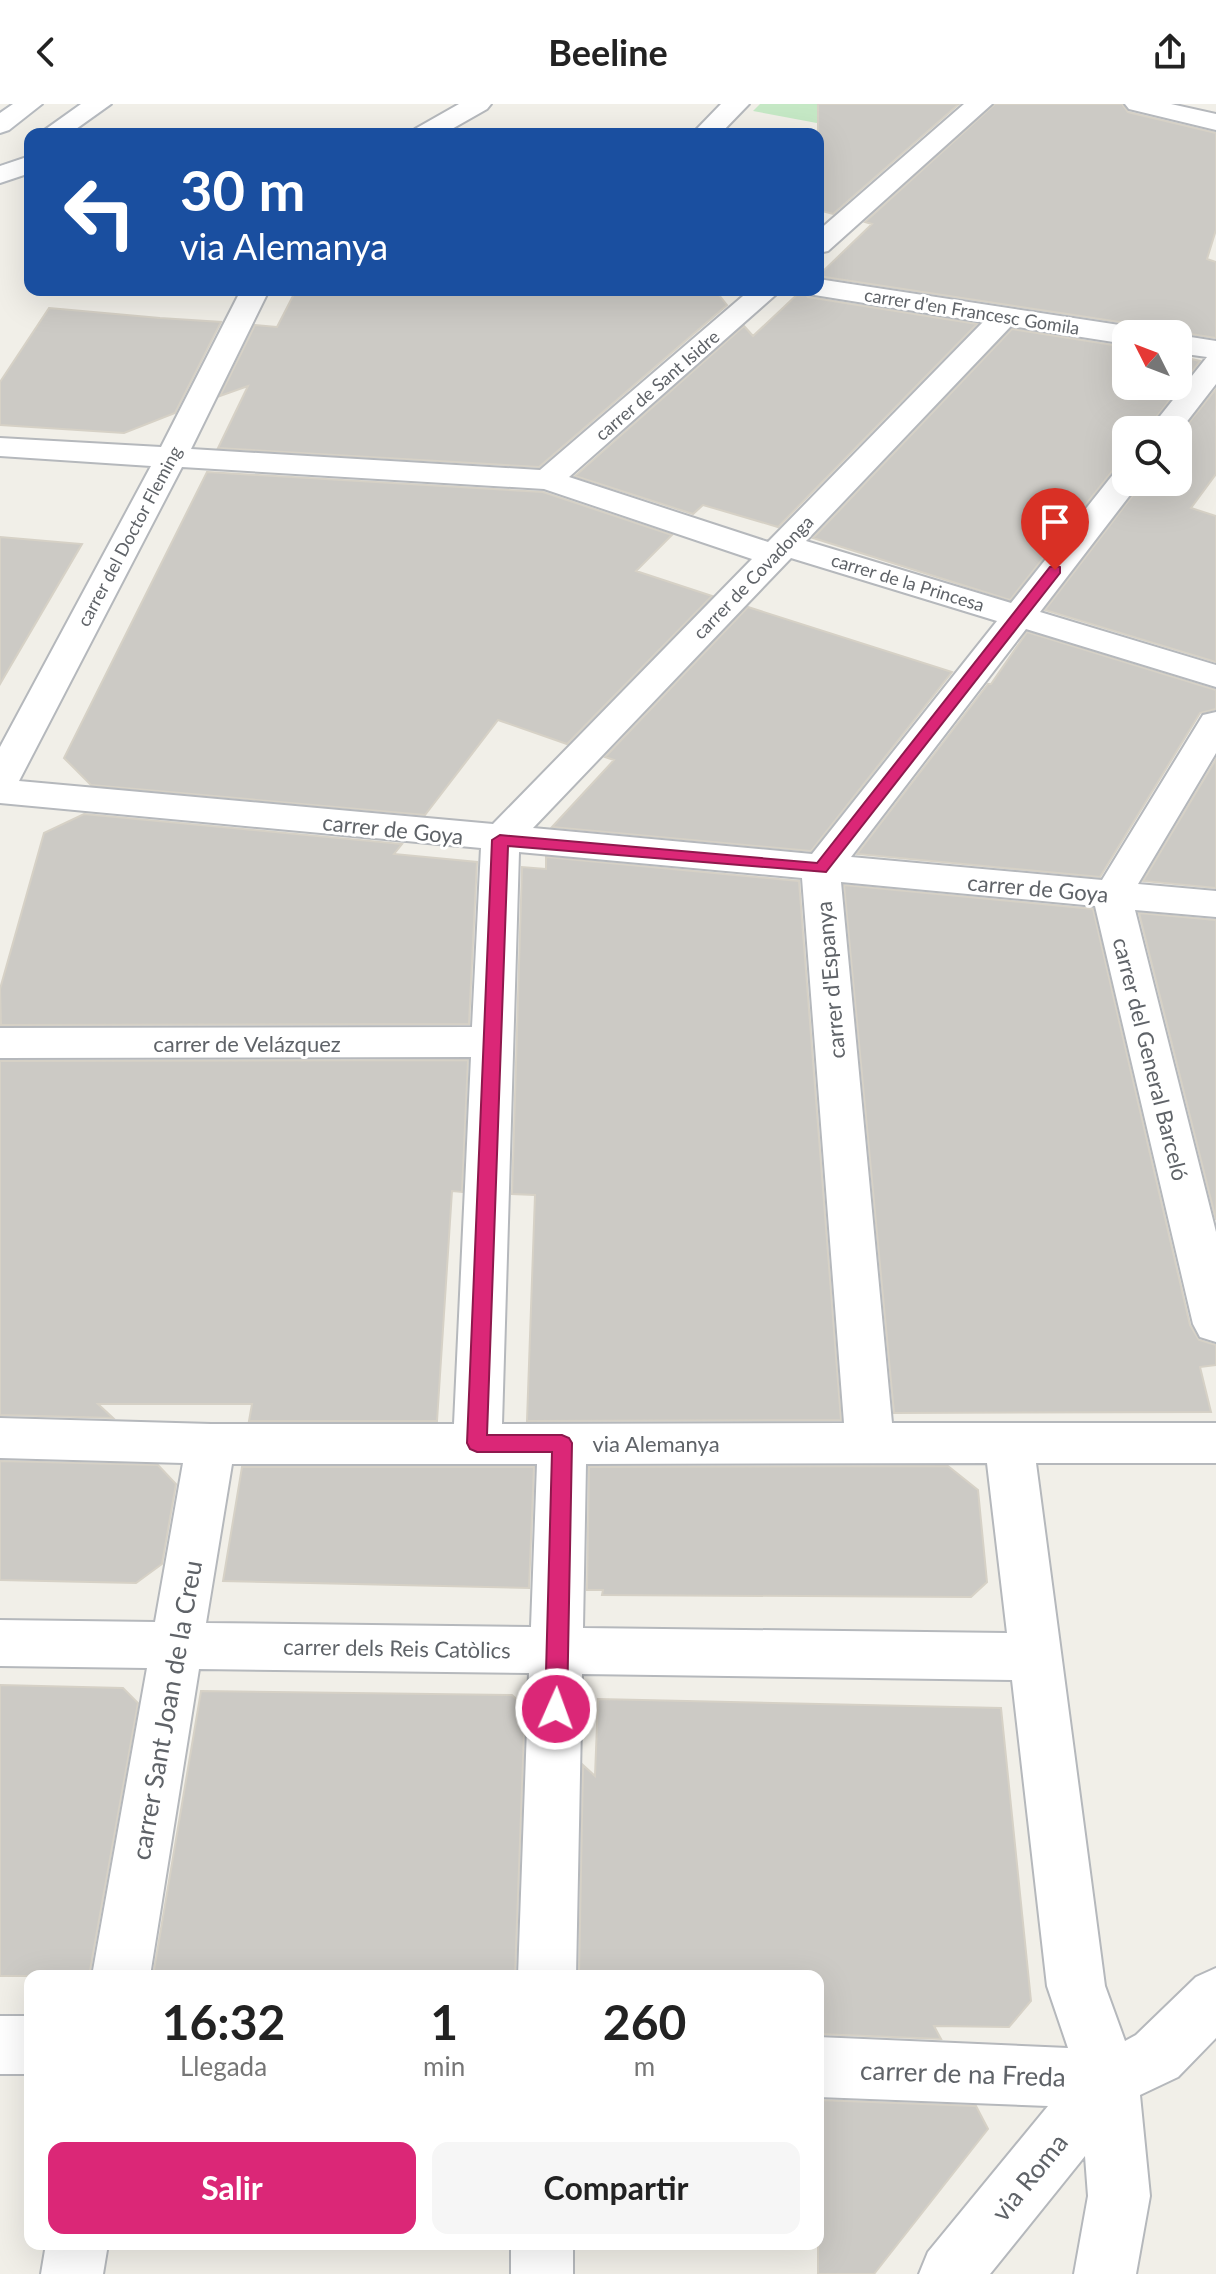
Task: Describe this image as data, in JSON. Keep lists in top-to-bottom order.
{
  "streets": {
    "street": [
      "carrer d'en Francesc Gomila",
      "carrer de Sant Isidre",
      "carrer del Doctor Fleming",
      "carrer de Covadonga",
      "carrer de la Princesa",
      "carrer de Goya",
      "carrer d'Espanya",
      "carrer de Velázquez",
      "carrer del General Barceló",
      "via Alemanya",
      "carrer dels Reis Catòlics",
      "carrer Sant Joan de la Creu",
      "carrer de na Freda",
      "via Roma"
    ]
  },
  "crossings": [
    ["carrer d'en Francesc Gomila", "carrer de Covadonga"],
    ["carrer de Sant Isidre", "carrer de la Princesa"],
    ["carrer del Doctor Fleming", "carrer de la Princesa"],
    ["carrer de Covadonga", "carrer de la Princesa"],
    ["carrer de Covadonga", "carrer de Goya"],
    ["carrer de la Princesa", "carrer d'Espanya"],
    ["carrer de Goya", "carrer d'Espanya"],
    ["carrer de Goya", "carrer del General Barceló"],
    ["carrer d'Espanya", "via Alemanya"],
    ["via Alemanya", "carrer Sant Joan de la Creu"],
    ["carrer dels Reis Catòlics", "carrer Sant Joan de la Creu"],
    ["carrer de na Freda", "via Roma"]
  ],
  "north": "top left",
  "page": {
    "header": "Beeline",
    "turn": ["30 m", "via Alemanya"],
    "eta": [
      "16:32",
      "Llegada",
      "1",
      "min",
      "260",
      "m"
    ],
    "buttons": ["Salir", "Compartir"]
  }
}
